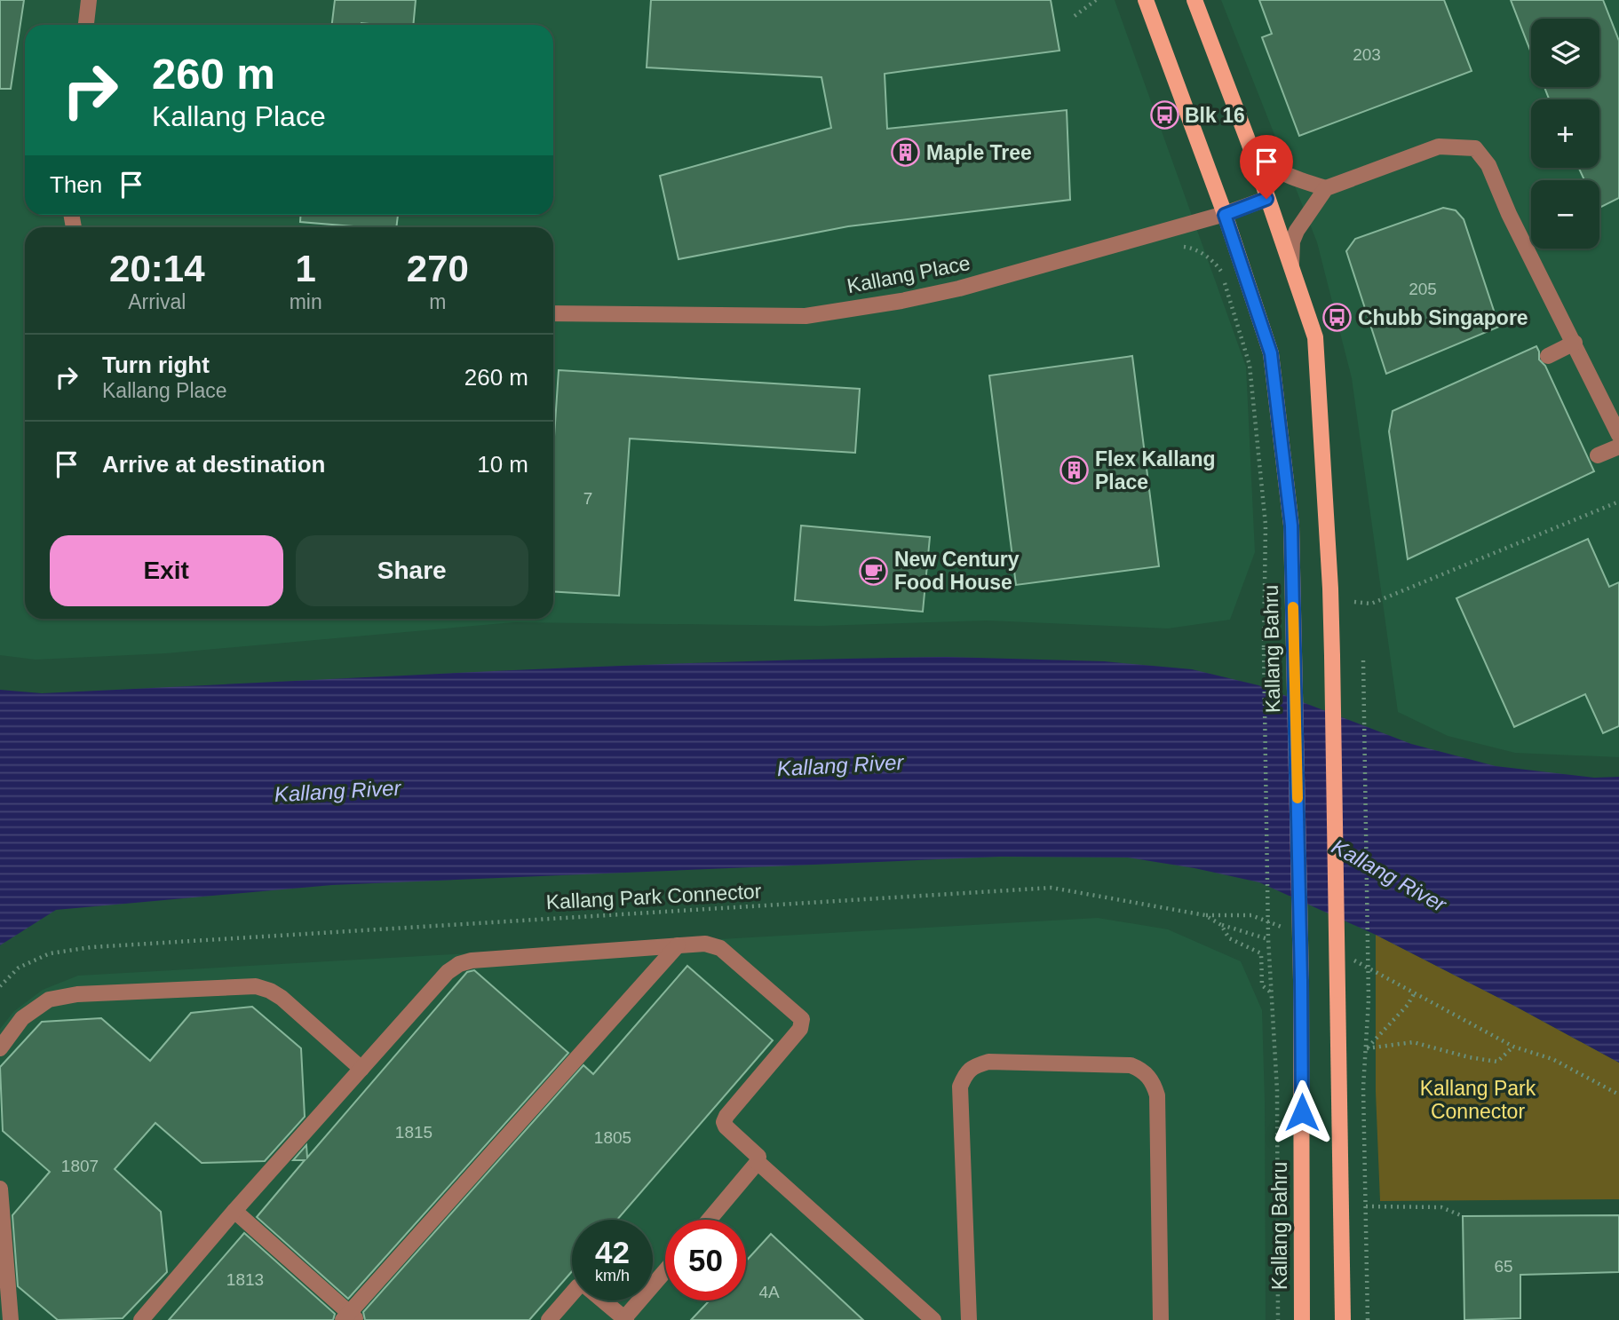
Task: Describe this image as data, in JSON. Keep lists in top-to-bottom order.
{
  "streets": {
    "main road": ["Kallang Bahru"],
    "street": ["Kallang Place"],
    "path": ["Kallang Park Connector"]
  },
  "crossings": [
    ["Kallang Place", "Kallang Bahru"]
  ],
  "water": ["Kallang River"],
  "parks": ["Kallang Park Connector"],
  "places": {
    "bus stop": ["Blk 16", "Chubb Singapore"],
    "building": ["Maple Tree", "Flex Kallang Place"],
    "cafe": ["New Century Food House"]
  },
  "house_numbers": [
    "203",
    "205",
    "7",
    "1815",
    "1805",
    "1807",
    "65",
    "1813",
    "4A"
  ],
  "page": {
    "map_buttons": ["+", "−"],
    "turn": ["260 m", "Kallang Place"],
    "then": "Then",
    "eta": [
      "20:14",
      "Arrival",
      "1",
      "min",
      "270",
      "m"
    ],
    "list": [
      {
        "name": "Turn right",
        "note": "Kallang Place",
        "value": "260 m"
      },
      {
        "name": "Arrive at destination",
        "value": "10 m"
      }
    ],
    "buttons": ["Exit", "Share"],
    "speed": "42 km/h",
    "limit": "50"
  }
}
